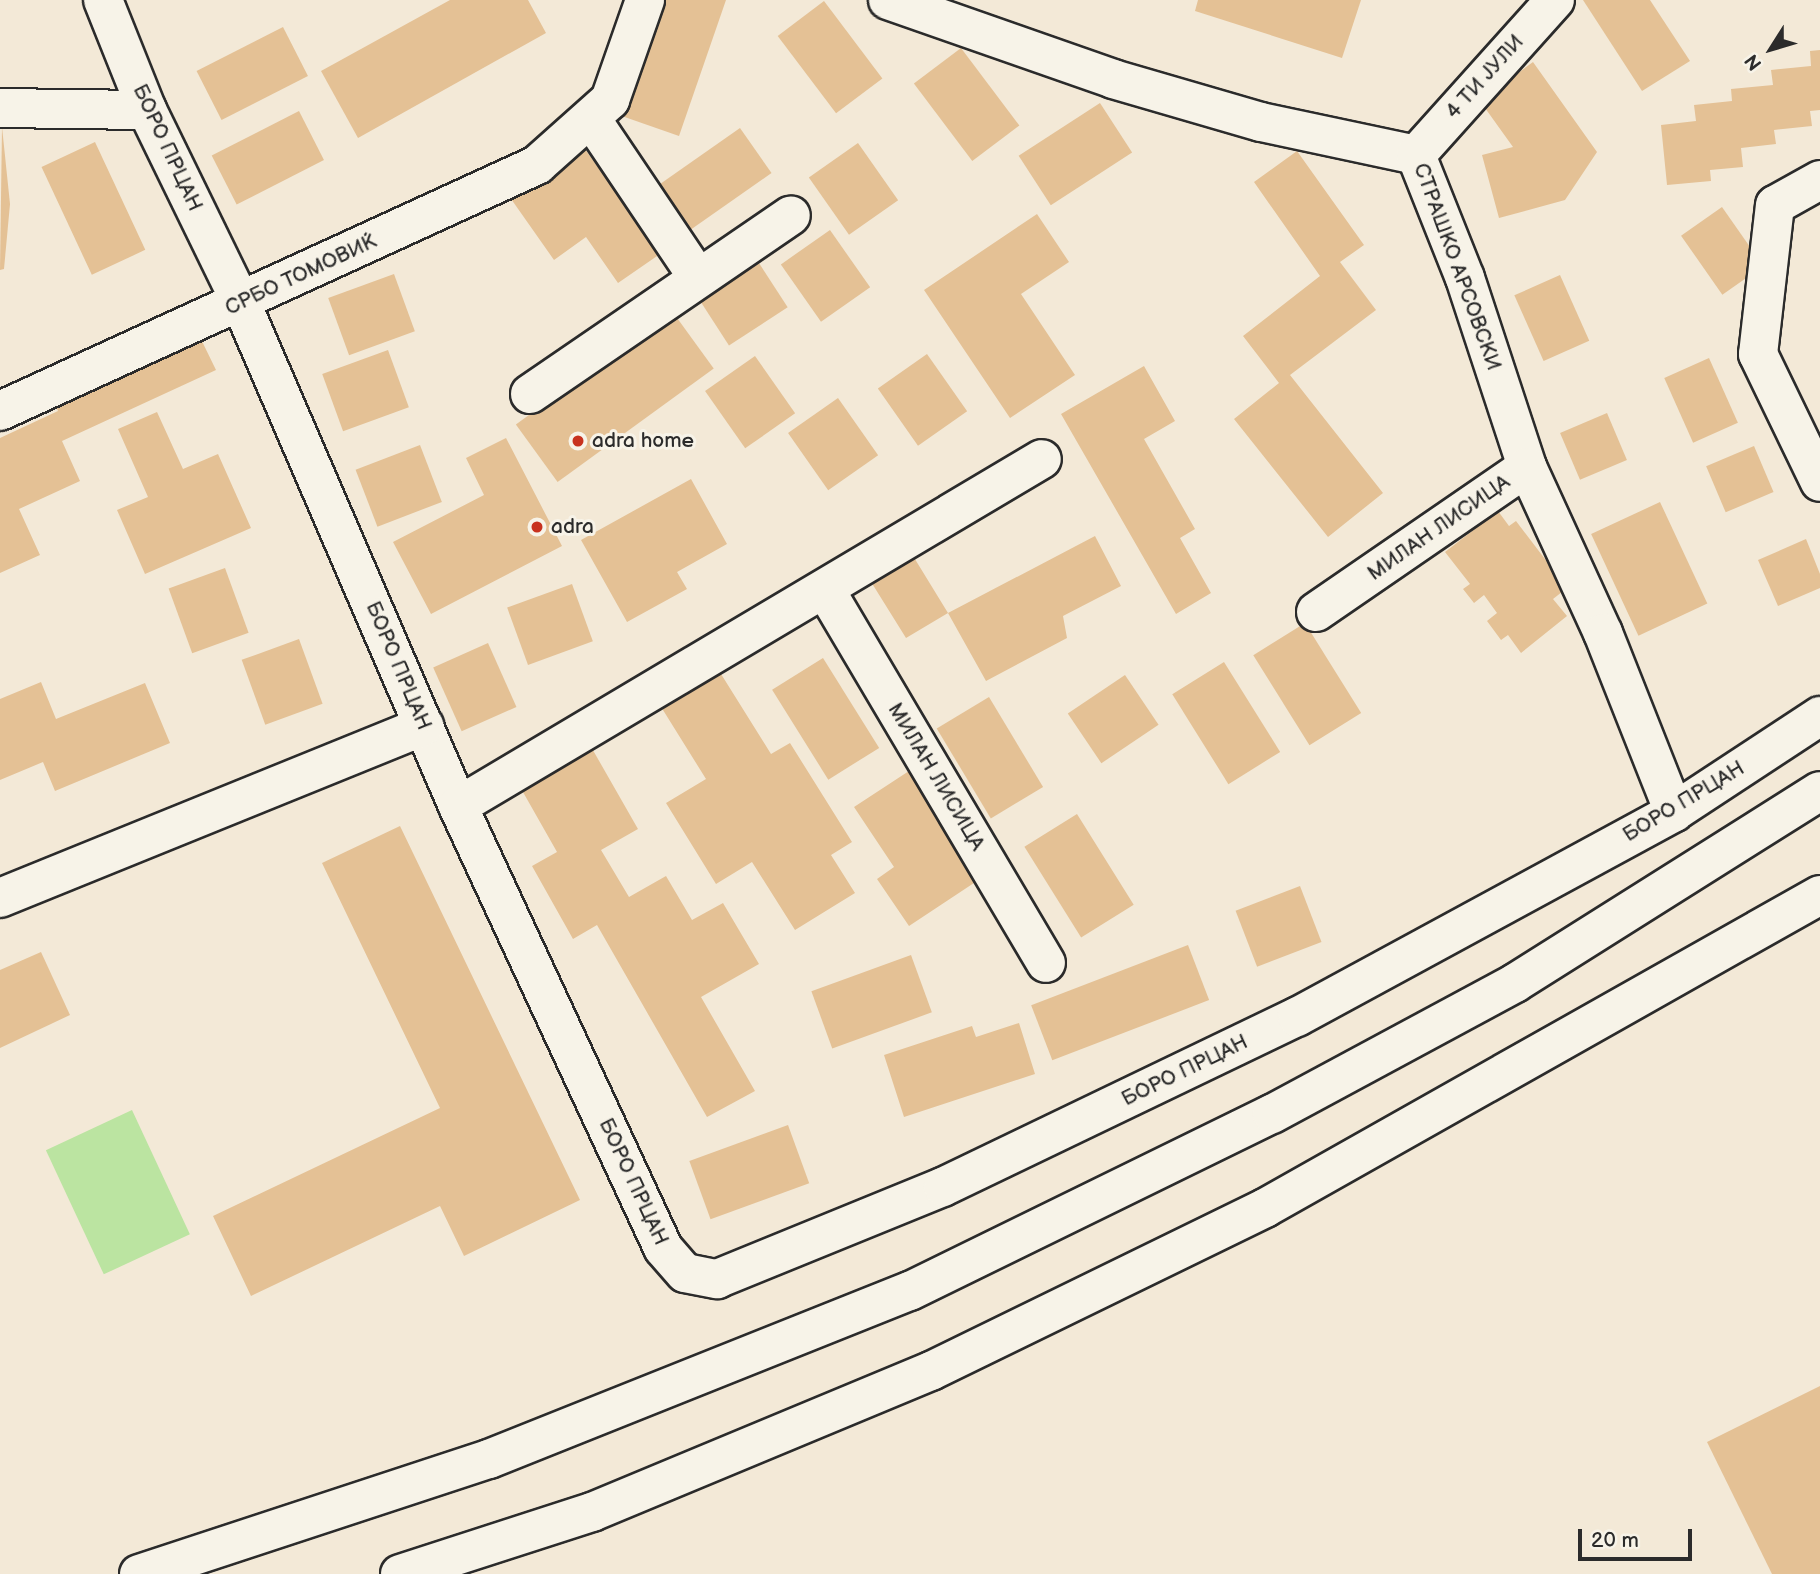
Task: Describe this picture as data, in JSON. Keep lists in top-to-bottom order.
{
  "streets": {
    "main road": [
      "4 ТИ ЈУЛИ",
      "БОРО ПРЦАН",
      "СТРАШКО АРСОВСКИ",
      "СРБО ТОМОВИЌ",
      "МИЛАН ЛИСИЦА"
    ]
  },
  "crossings": [
    ["4 ТИ ЈУЛИ", "СТРАШКО АРСОВСКИ"],
    ["БОРО ПРЦАН", "СТРАШКО АРСОВСКИ"],
    ["БОРО ПРЦАН", "СРБО ТОМОВИЌ"],
    ["СТРАШКО АРСОВСКИ", "МИЛАН ЛИСИЦА"]
  ],
  "places": ["adra home", "adra"],
  "scale_bar": "20 m",
  "north": "bottom left"
}
